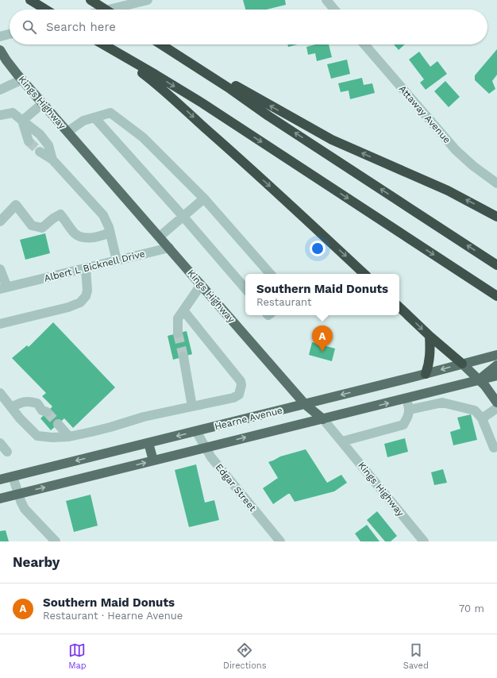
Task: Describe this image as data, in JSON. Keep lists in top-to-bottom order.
{
  "streets": {
    "main road": ["Kings Highway", "Hearne Avenue"],
    "street": ["Attaway Avenue", "Albert L Bicknell Drive", "Edgar Street"]
  },
  "crossings": [
    ["Kings Highway", "Albert L Bicknell Drive"],
    ["Kings Highway", "Hearne Avenue"],
    ["Hearne Avenue", "Edgar Street"]
  ],
  "page": {
    "search": "Search here",
    "popup": ["Southern Maid Donuts", "Restaurant"],
    "pins": "A",
    "heading": "Nearby",
    "list": [
      {
        "mark": "A",
        "name": "Southern Maid Donuts",
        "note": "Restaurant · Hearne Avenue",
        "value": "70 m"
      }
    ],
    "nav": ["Map", "Directions", "Saved"]
  }
}
